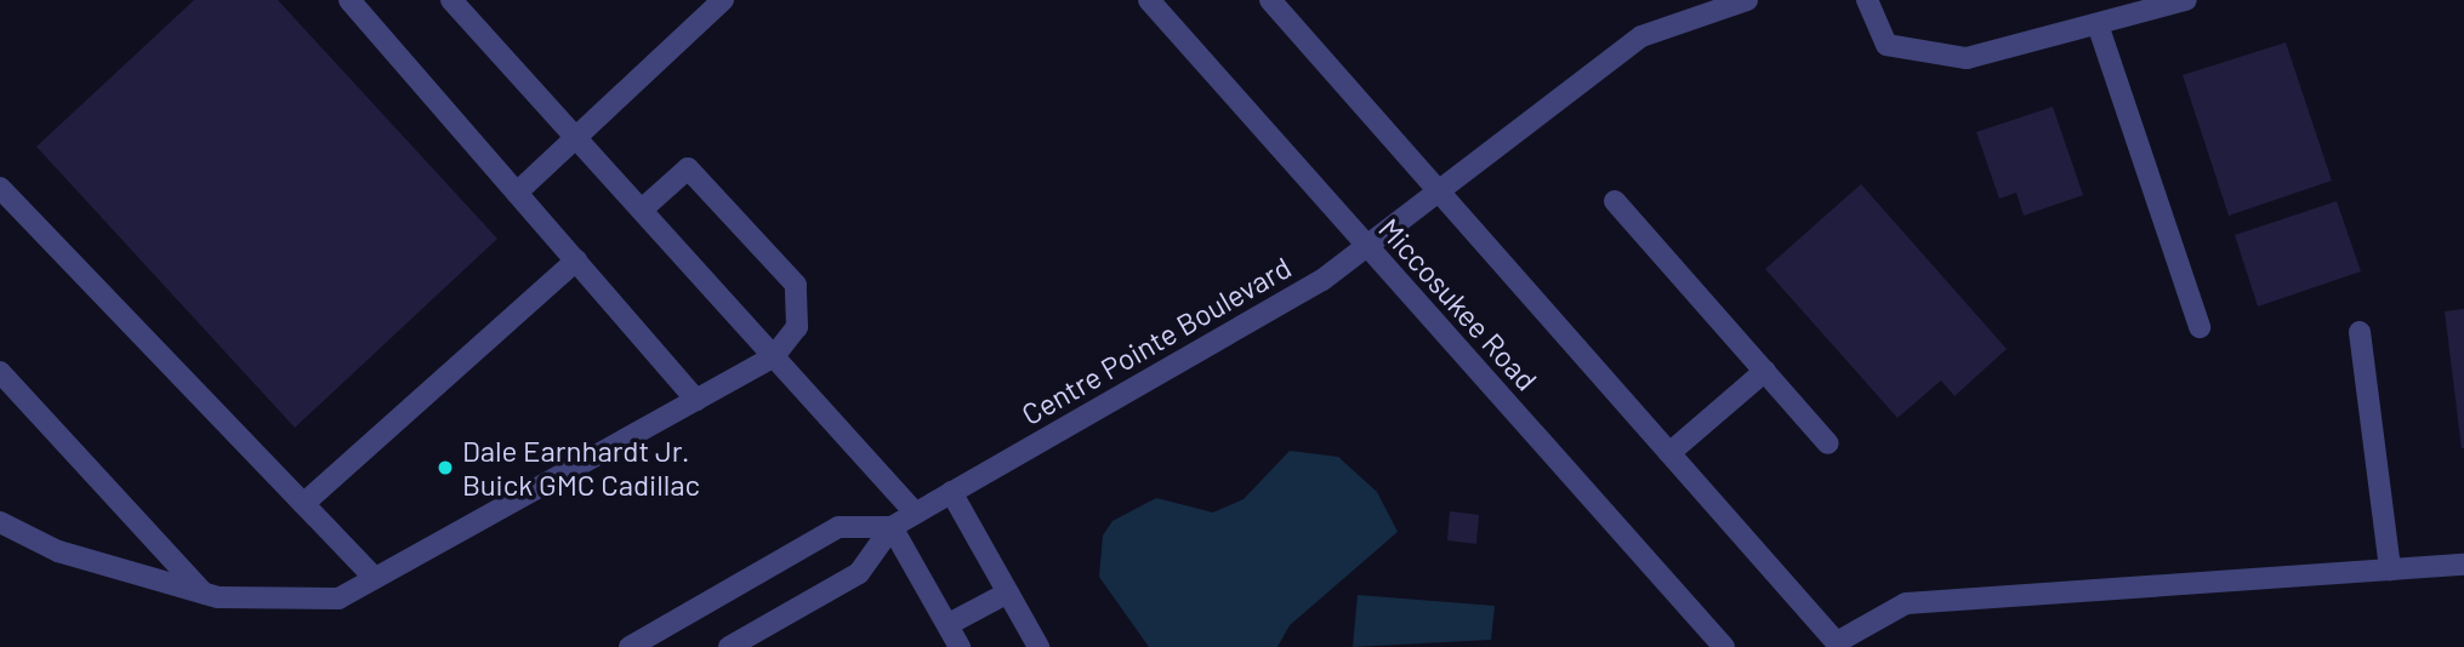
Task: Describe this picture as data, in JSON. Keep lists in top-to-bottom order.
{
  "streets": {
    "street": ["Miccosukee Road", "Centre Pointe Boulevard"]
  },
  "crossings": [
    ["Miccosukee Road", "Centre Pointe Boulevard"]
  ],
  "places": ["Dale Earnhardt Jr. Buick GMC Cadillac"]
}
